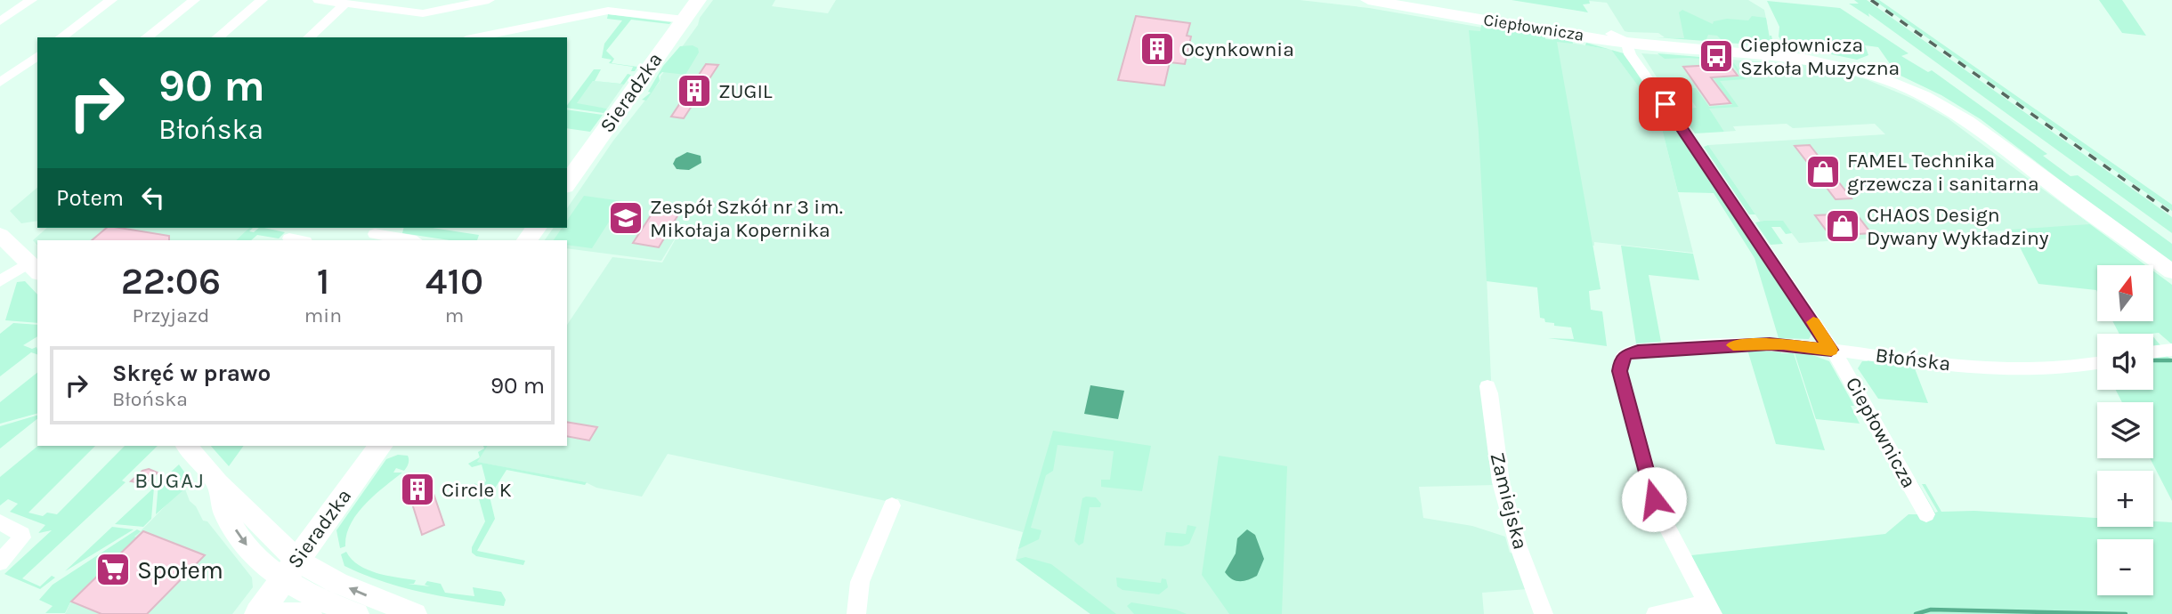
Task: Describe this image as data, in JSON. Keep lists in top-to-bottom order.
{
  "streets": {
    "main road": ["Ciepłownicza", "Sieradzka"],
    "street": ["Błońska", "Zamiejska"]
  },
  "crossings": [
    ["Ciepłownicza", "Błońska"]
  ],
  "districts": ["BUGAJ"],
  "places": {
    "building": ["Ocynkownia", "ZUGIL", "Circle K"],
    "bus stop": ["Ciepłownicza Szkoła Muzyczna"],
    "shop": ["FAMEL Technika grzewcza i sanitarna", "CHAOS Design Dywany Wykładziny"],
    "school or university": ["Zespół Szkół nr 3 im. Mikołaja Kopernika"],
    "supermarket": ["Społem"]
  },
  "north": "top",
  "page": {
    "turn": ["90 m", "Błońska"],
    "then": "Potem",
    "eta": [
      "22:06",
      "Przyjazd",
      "1",
      "min",
      "410",
      "m"
    ],
    "map_buttons": ["+", "−"],
    "list": [
      {
        "name": "Skręć w prawo",
        "note": "Błońska",
        "value": "90 m"
      }
    ]
  }
}
